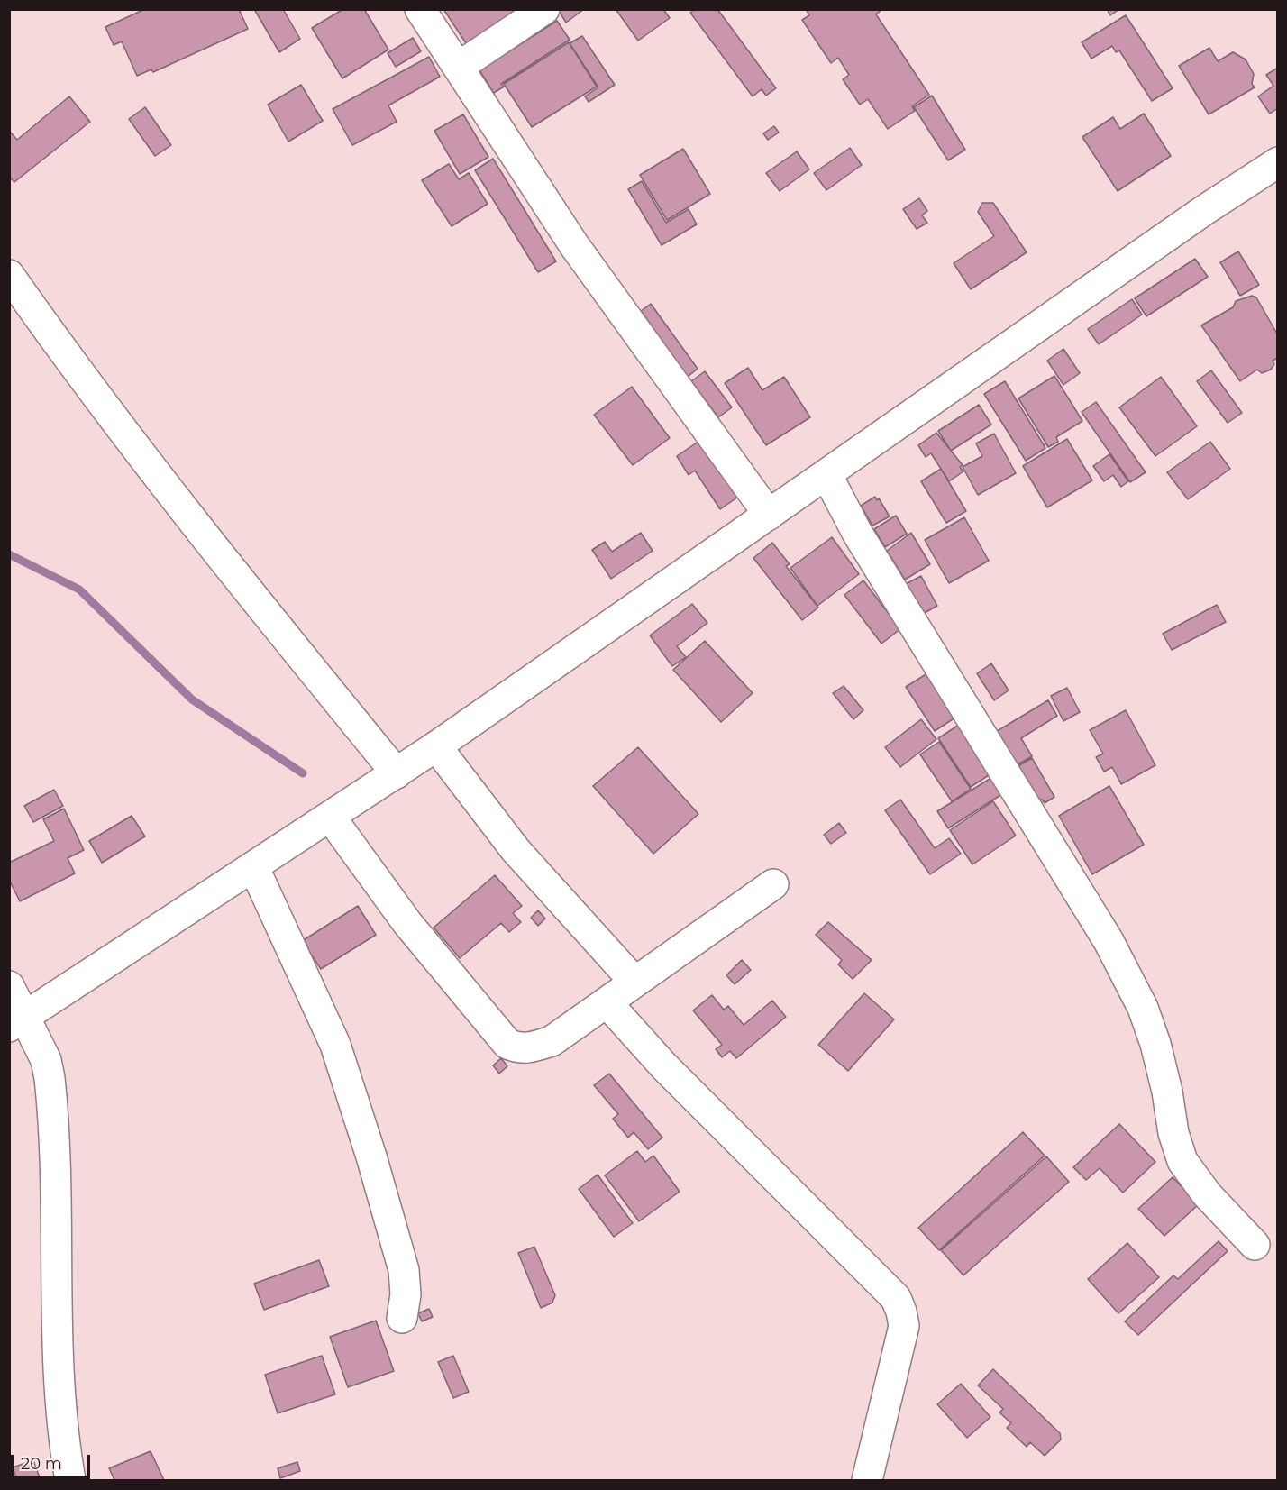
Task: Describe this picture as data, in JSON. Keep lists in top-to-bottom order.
{
  "scale_bar": "20 m"
}
